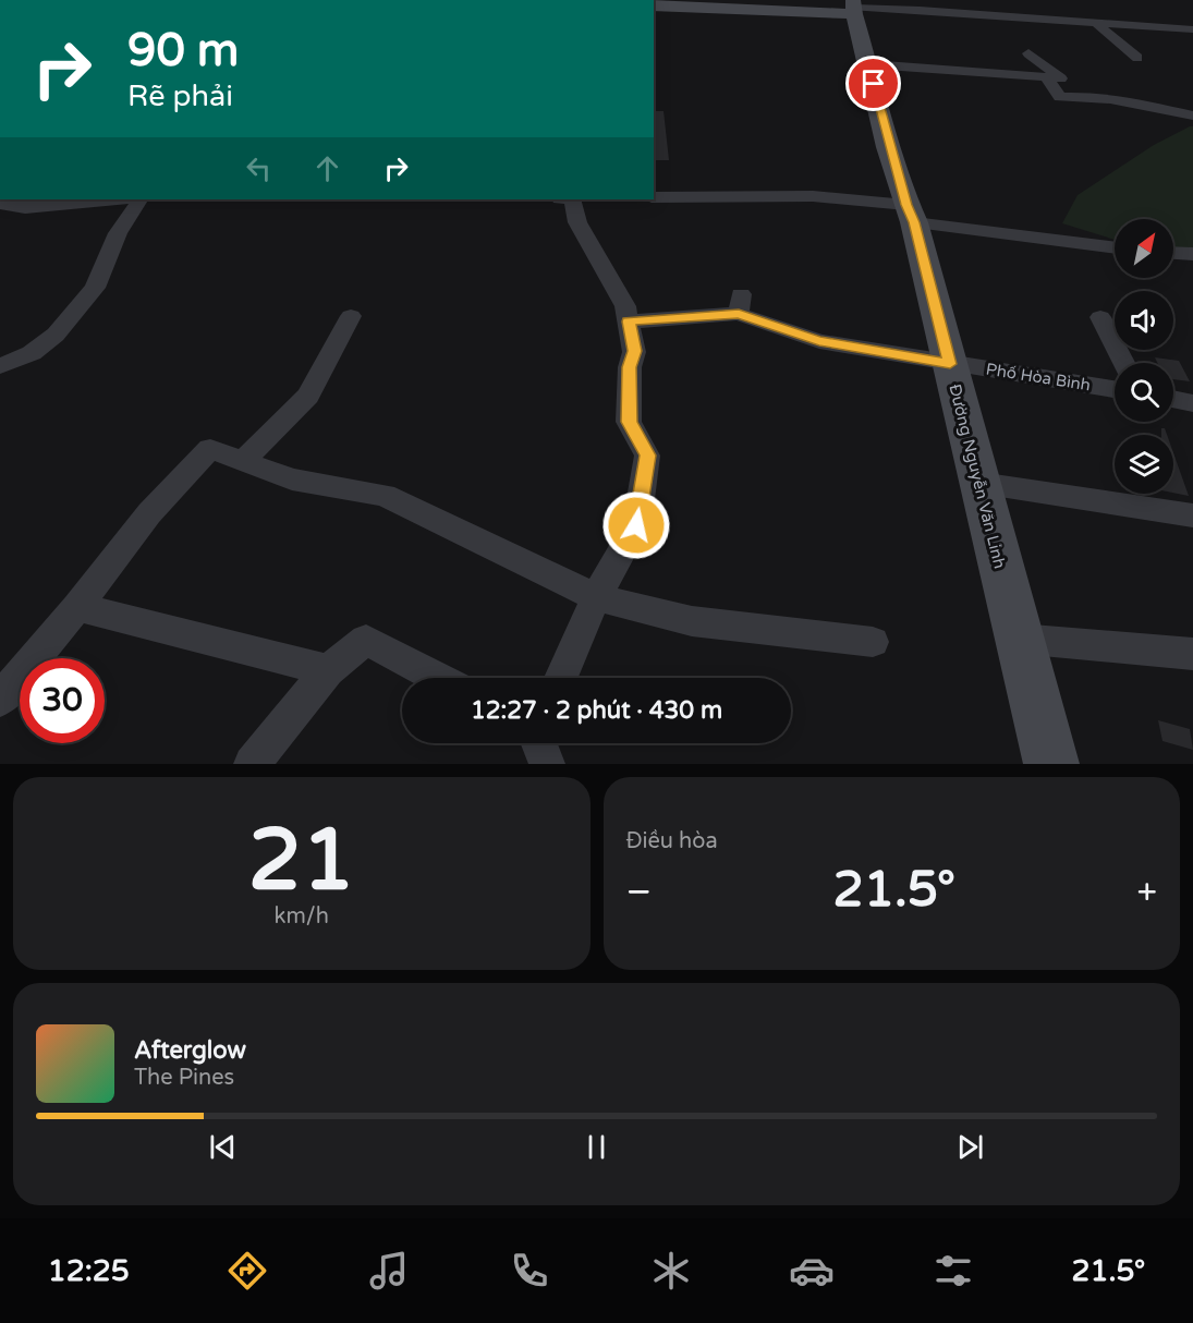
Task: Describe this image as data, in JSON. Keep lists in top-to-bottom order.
{
  "streets": {
    "street": ["Phố Hòa Bình", "Đường Nguyễn Văn Linh"]
  },
  "crossings": [
    ["Phố Hòa Bình", "Đường Nguyễn Văn Linh"]
  ],
  "north": "top right",
  "page": {
    "turn": ["90 m", "Rẽ phải"],
    "limit": "30",
    "trip": "12:27 · 2 phút · 430 m",
    "tile": [
      ["21", "km/h"],
      "Điều hòa"
    ],
    "heat": ["−", "21.5°", "+"],
    "song": ["Afterglow", "The Pines"],
    "tabs": ["12:25", "21.5°"]
  }
}
